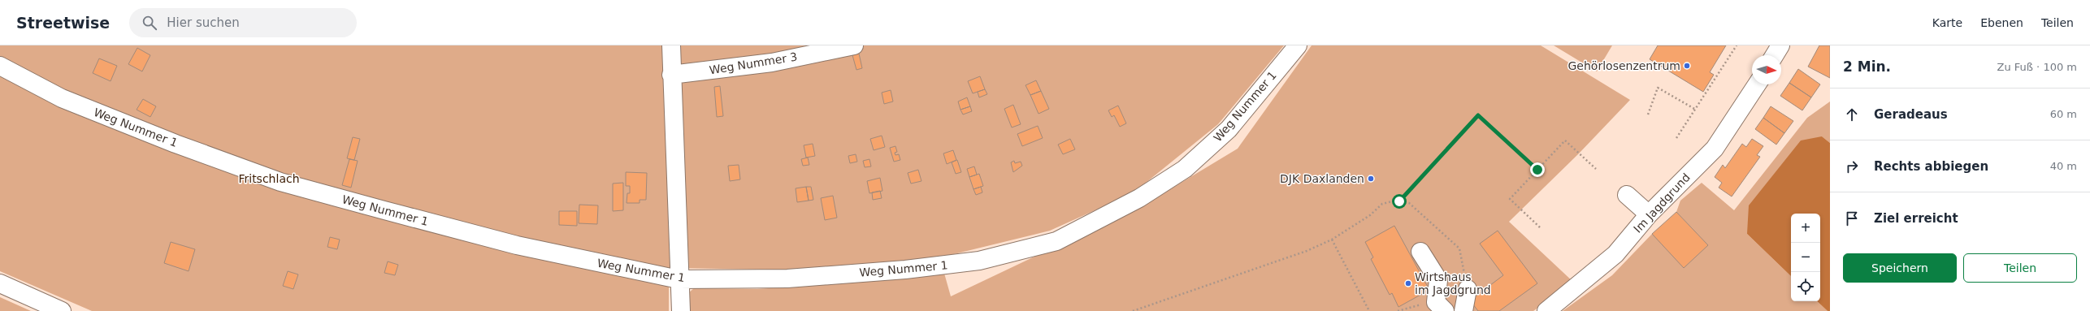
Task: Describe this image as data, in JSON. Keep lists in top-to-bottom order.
{
  "streets": {
    "street": ["Weg Nummer 3", "Weg Nummer 1", "Im Jagdgrund"]
  },
  "parks": ["Fritschlach"],
  "places": ["Gehörlosenzentrum", "DJK Daxlanden", "Wirtshaus im Jagdgrund"],
  "north": "right",
  "page": {
    "header": "Streetwise",
    "search": "Hier suchen",
    "nav": ["Karte", "Ebenen", "Teilen"],
    "heading": ["2 Min.", "Zu Fuß · 100 m"],
    "list": [
      ["Geradeaus", "60 m"],
      ["Rechts abbiegen", "40 m"],
      "Ziel erreicht"
    ],
    "map_buttons": ["+", "−"],
    "buttons": ["Speichern", "Teilen"]
  }
}
